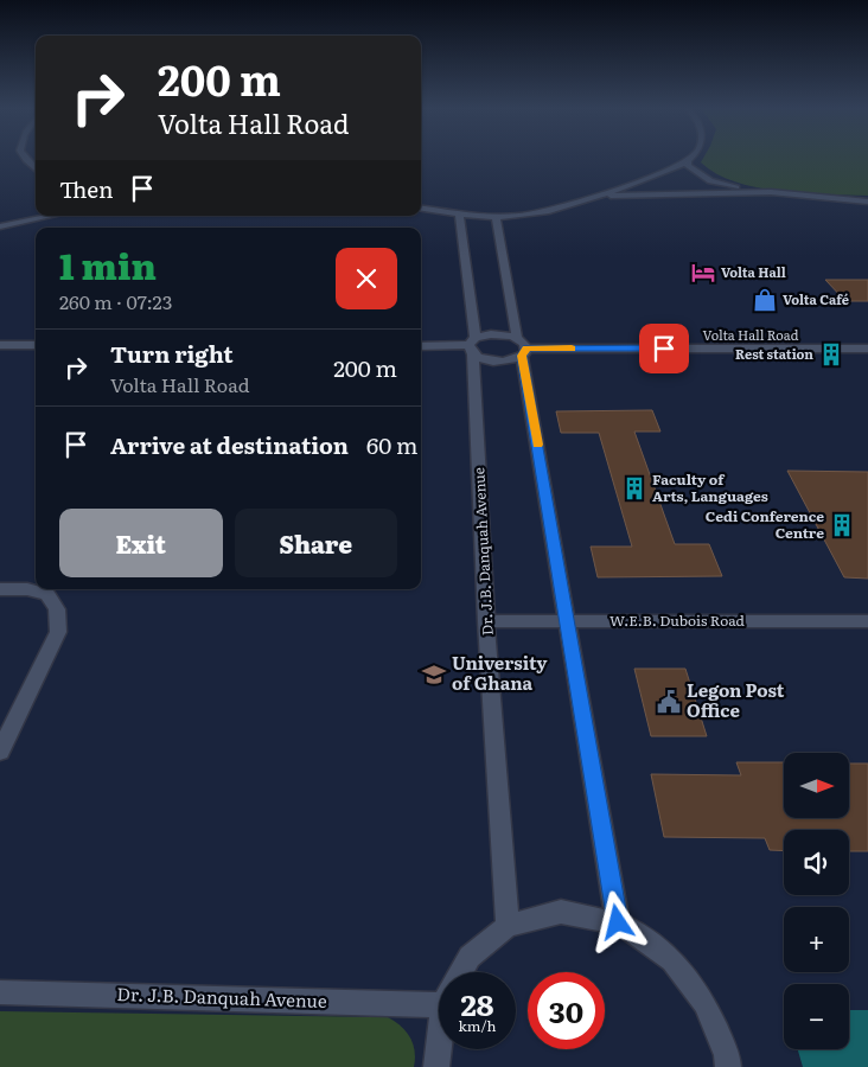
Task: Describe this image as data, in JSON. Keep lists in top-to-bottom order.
{
  "streets": {
    "street": ["Volta Hall Road", "Dr. J.B. Danquah Avenue", "W.E.B. Dubois Road"]
  },
  "crossings": [
    ["Volta Hall Road", "Dr. J.B. Danquah Avenue"],
    ["Dr. J.B. Danquah Avenue", "W.E.B. Dubois Road"]
  ],
  "places": {
    "hotel": ["Volta Hall"],
    "shop": ["Volta Café"],
    "building": ["Rest station", "Faculty of Arts, Languages", "Cedi Conference Centre"],
    "school or university": ["University of Ghana"],
    "public building": ["Legon Post Office"]
  },
  "north": "right",
  "page": {
    "turn": ["200 m", "Volta Hall Road"],
    "then": "Then",
    "heading": ["1 min", "260 m · 07:23"],
    "list": [
      {
        "name": "Turn right",
        "note": "Volta Hall Road",
        "value": "200 m"
      },
      {
        "name": "Arrive at destination",
        "value": "60 m"
      }
    ],
    "buttons": ["Exit", "Share"],
    "map_buttons": ["+", "−"],
    "speed": "28 km/h",
    "limit": "30"
  }
}
